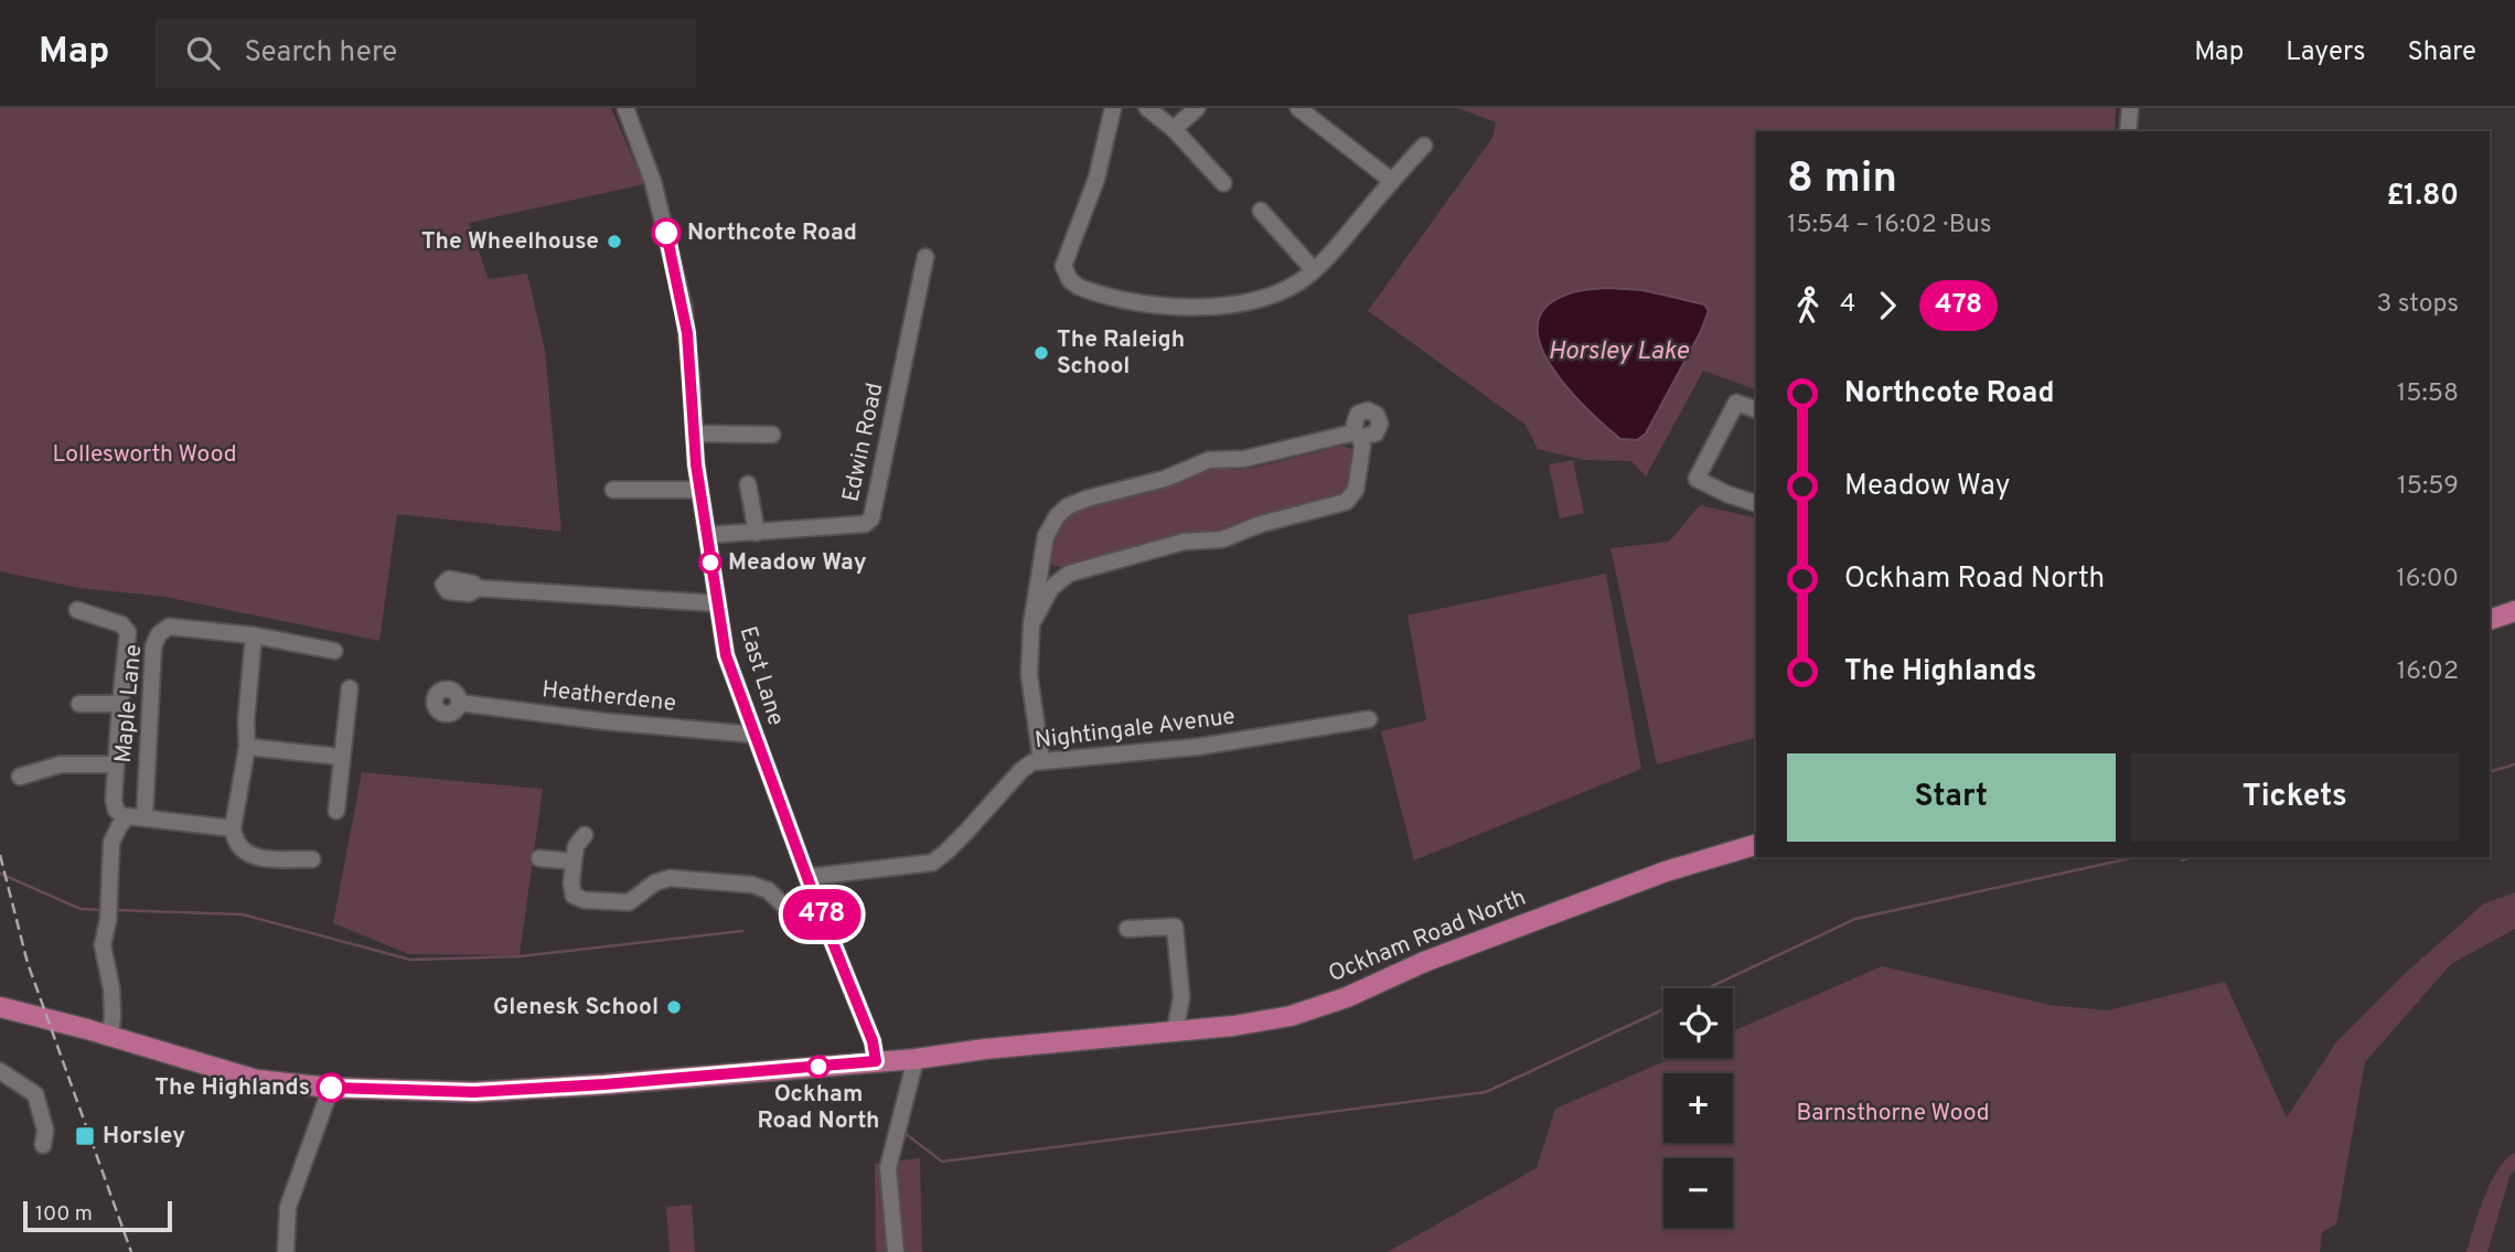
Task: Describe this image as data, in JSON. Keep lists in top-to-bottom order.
{
  "streets": {
    "main road": ["Ockham Road North"],
    "street": [
      "Edwin Road",
      "East Lane",
      "Heatherdene",
      "Maple Lane",
      "Nightingale Avenue"
    ]
  },
  "crossings": [
    ["Edwin Road", "East Lane"],
    ["East Lane", "Heatherdene"],
    ["East Lane", "Nightingale Avenue"],
    ["East Lane", "Ockham Road North"]
  ],
  "water": ["Horsley Lake"],
  "parks": ["Lollesworth Wood", "Barnsthorne Wood"],
  "places": {
    "other": [
      "Northcote Road",
      "The Wheelhouse",
      "The Raleigh School",
      "Meadow Way",
      "Glenesk School",
      "Ockham Road North",
      "The Highlands"
    ],
    "transit": ["Horsley"]
  },
  "lines": ["bus line 478"],
  "scale_bar": "100 m",
  "page": {
    "header": "Map",
    "search": "Search here",
    "nav": ["Map", "Layers", "Share"],
    "on_map": "478",
    "heading": ["8 min", "15:54 – 16:02 · Bus", "£1.80"],
    "legs": ["4", "478", "3 stops"],
    "list": [
      {
        "name": "Northcote Road",
        "value": "15:58"
      },
      {
        "name": "Meadow Way",
        "value": "15:59"
      },
      {
        "name": "Ockham Road North",
        "value": "16:00"
      },
      {
        "name": "The Highlands",
        "value": "16:02"
      }
    ],
    "buttons": ["Start", "Tickets"],
    "map_buttons": ["+", "−"],
    "scale": "100 m"
  }
}
